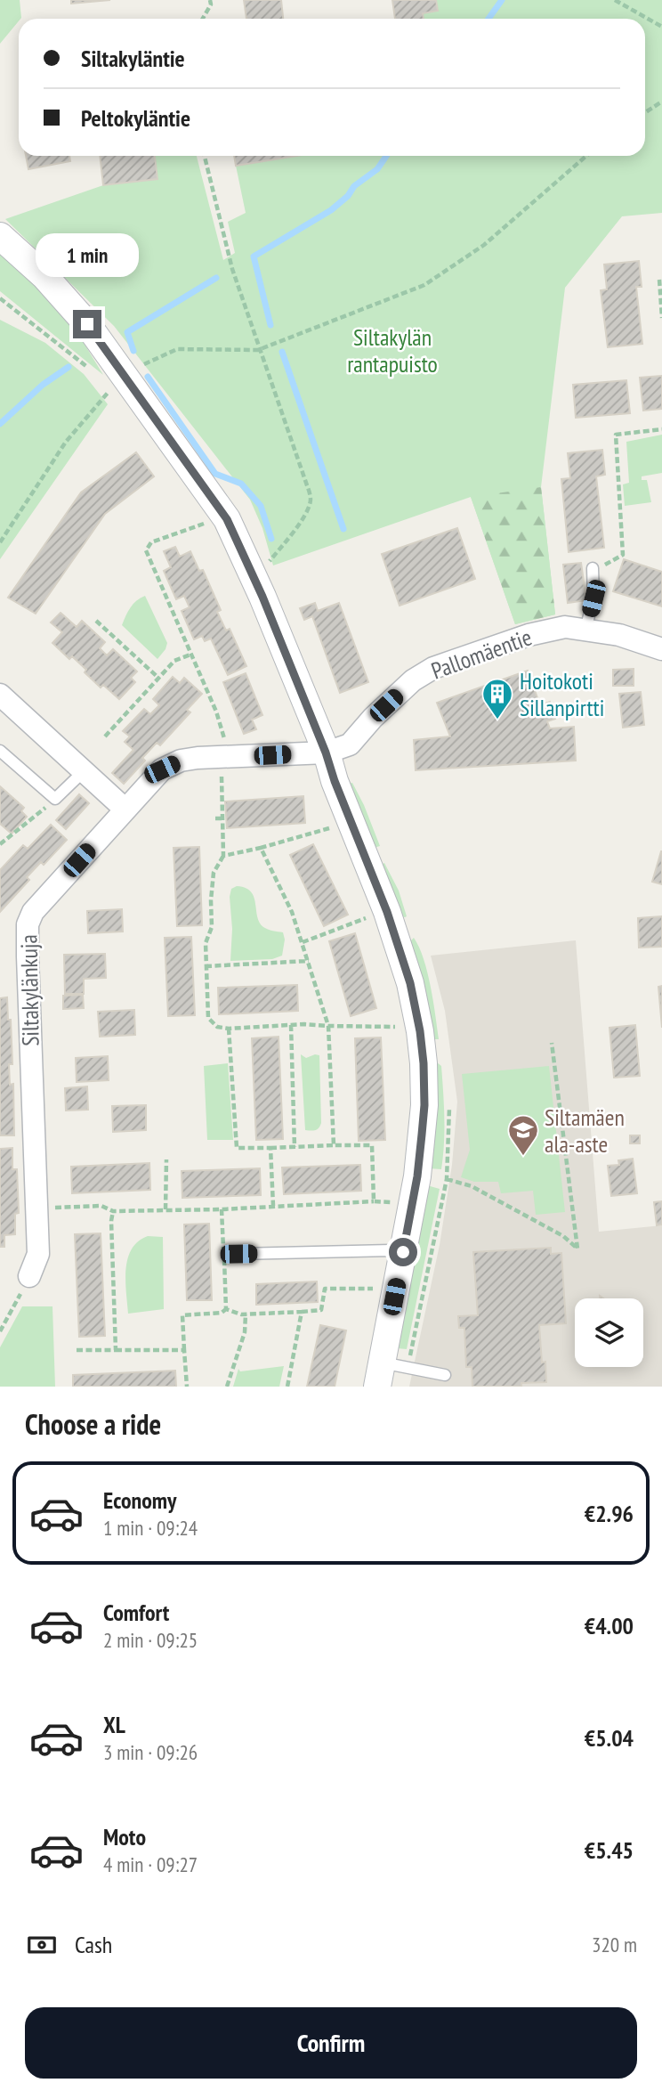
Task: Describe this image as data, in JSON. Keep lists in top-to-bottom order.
{
  "streets": {
    "street": ["Pallomäentie", "Siltakylänkuja"]
  },
  "crossings": [
    ["Pallomäentie", "Siltakylänkuja"]
  ],
  "parks": ["Siltakylän rantapuisto"],
  "places": {
    "building": ["Hoitokoti Sillanpirtti"],
    "school or university": ["Siltamäen ala-aste"]
  },
  "page": {
    "banner": ["Siltakyläntie", "Peltokyläntie"],
    "bubble": "1 min",
    "heading": "Choose a ride",
    "list": [
      {
        "name": "Economy",
        "note": "1 min · 09:24",
        "value": "€2.96"
      },
      {
        "name": "Comfort",
        "note": "2 min · 09:25",
        "value": "€4.00"
      },
      {
        "name": "XL",
        "note": "3 min · 09:26",
        "value": "€5.04"
      },
      {
        "name": "Moto",
        "note": "4 min · 09:27",
        "value": "€5.45"
      }
    ],
    "pay": ["Cash", "320 m"],
    "buttons": "Confirm"
  }
}
